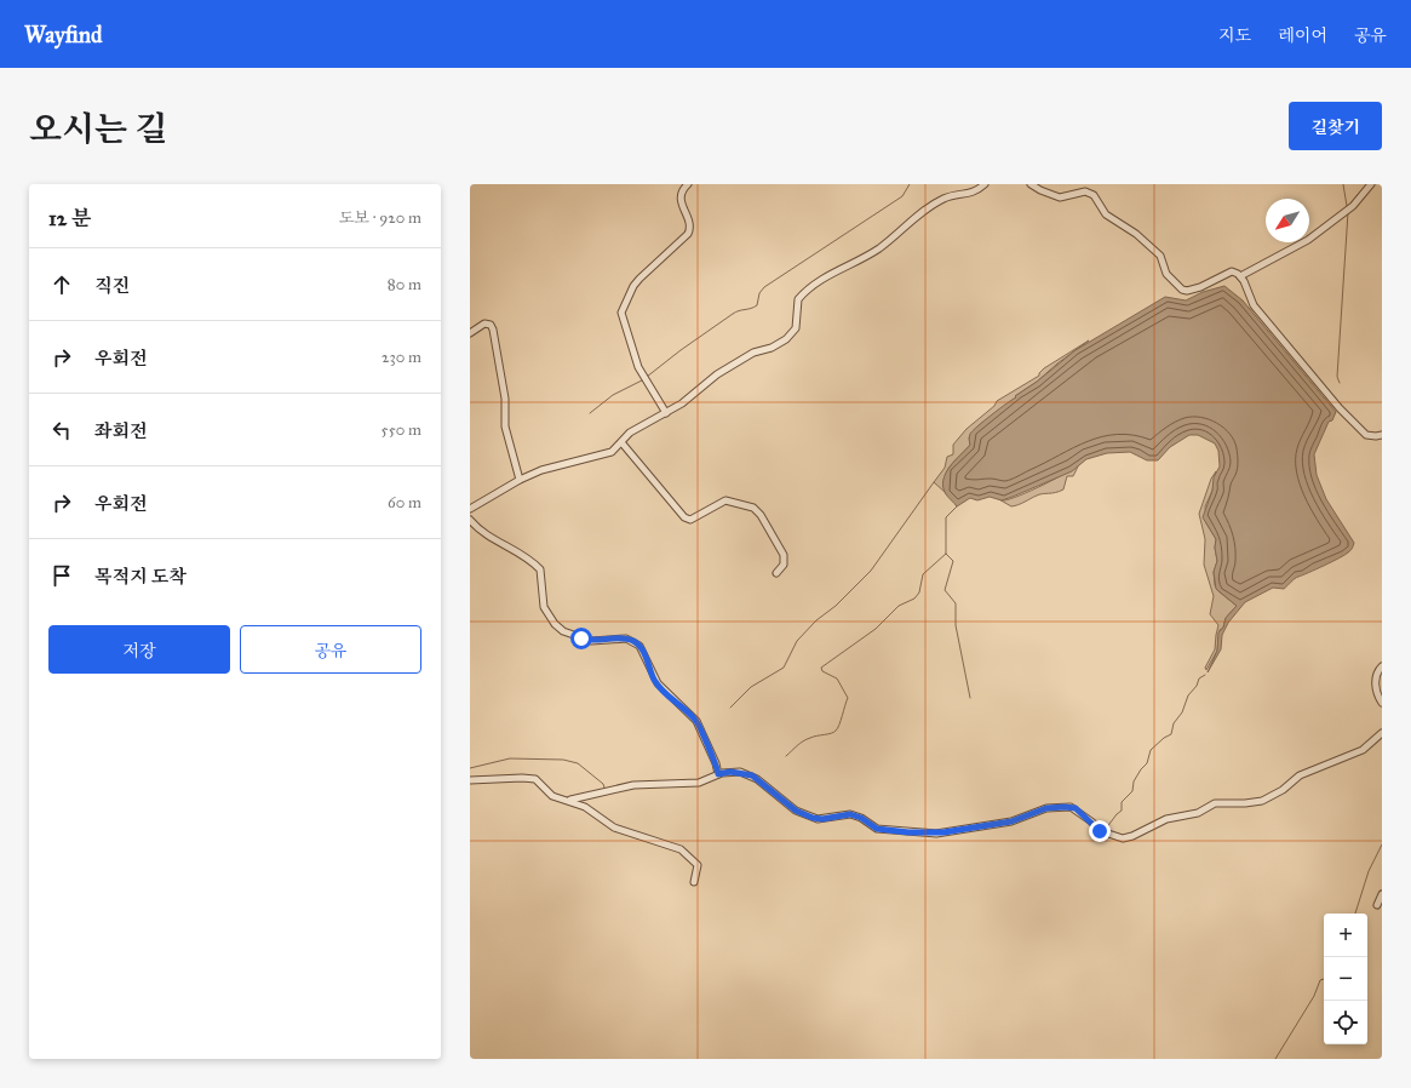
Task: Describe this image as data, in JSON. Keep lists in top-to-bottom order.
{
  "north": "bottom left",
  "page": {
    "header": "Wayfind",
    "nav": ["지도", "레이어", "공유"],
    "title": "오시는 길",
    "buttons": [
      "길찾기",
      ["저장", "공유"]
    ],
    "heading": ["12 분", "도보 · 920 m"],
    "list": [
      ["직진", "80 m"],
      ["우회전", "230 m"],
      ["좌회전", "550 m"],
      ["우회전", "60 m"],
      "목적지 도착"
    ],
    "map_buttons": ["+", "−"]
  }
}
